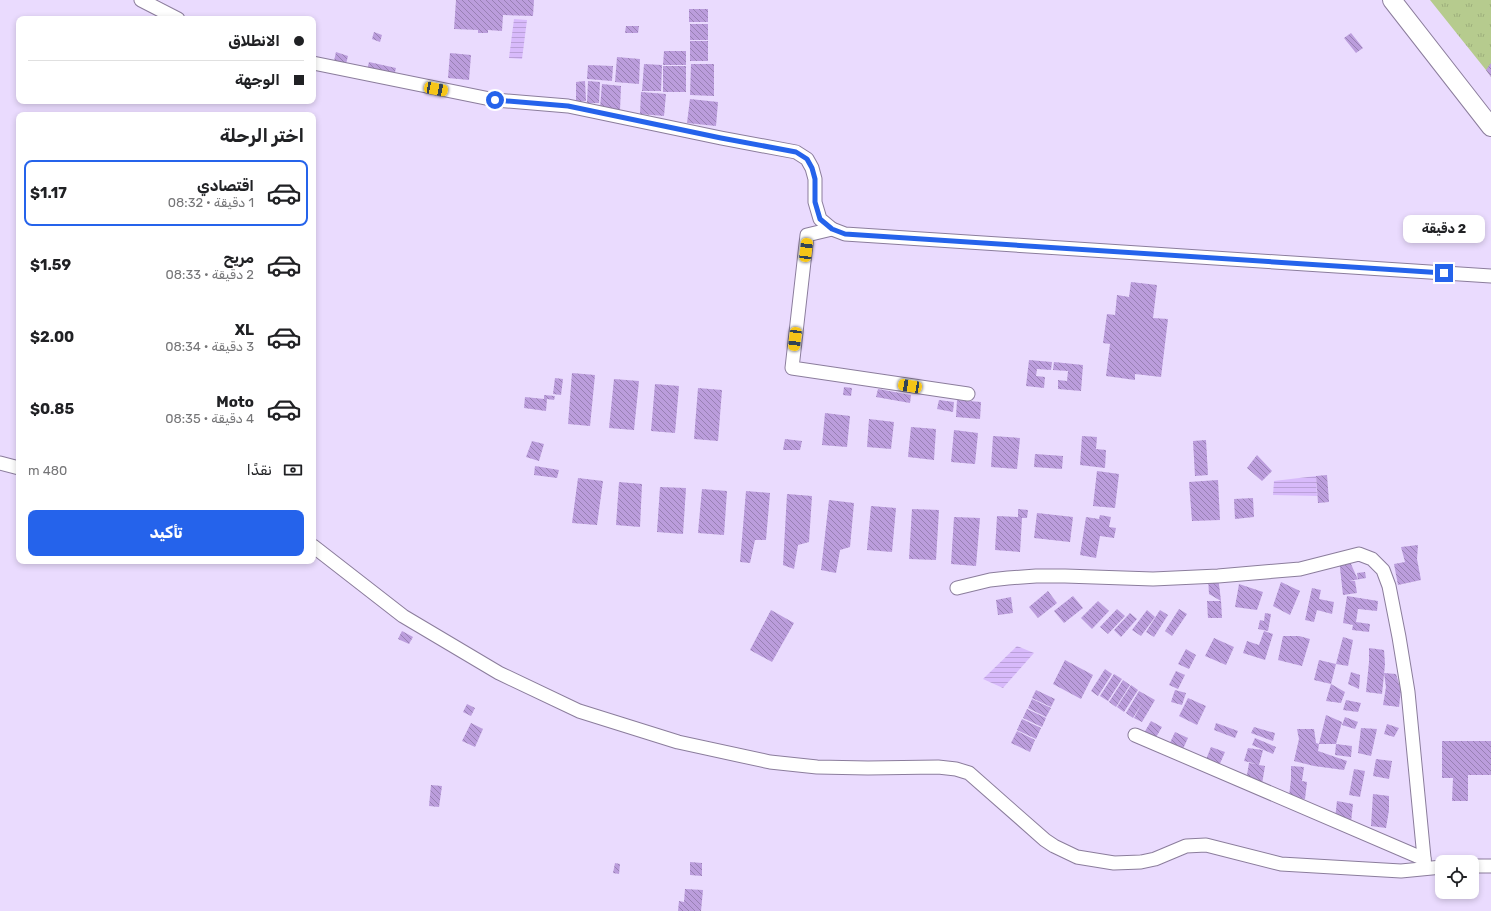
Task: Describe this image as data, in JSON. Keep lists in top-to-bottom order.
{
  "page": {
    "banner": ["الانطلاق", "الوجهة"],
    "heading": "اختر الرحلة",
    "list": [
      {
        "name": "اقتصادي",
        "note": "1 دقيقة · 08:32",
        "value": "$1.17"
      },
      {
        "name": "مريح",
        "note": "2 دقيقة · 08:33",
        "value": "$1.59"
      },
      {
        "name": "XL",
        "note": "3 دقيقة · 08:34",
        "value": "$2.00"
      },
      {
        "name": "Moto",
        "note": "4 دقيقة · 08:35",
        "value": "$0.85"
      }
    ],
    "bubble": "2 دقيقة",
    "pay": ["نقدًا", "480 m"],
    "buttons": "تأكيد"
  }
}
